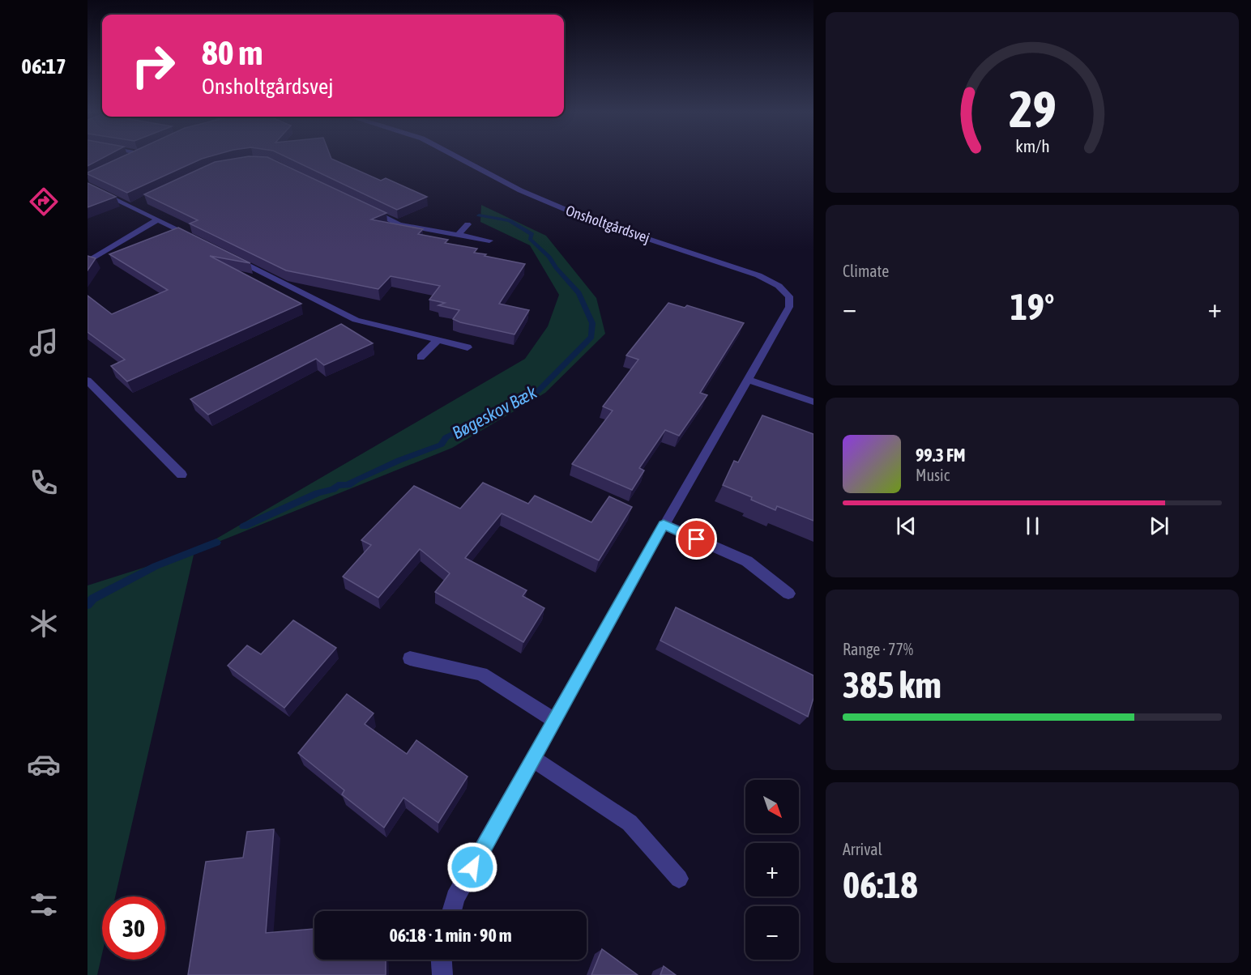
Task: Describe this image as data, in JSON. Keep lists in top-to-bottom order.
{
  "streets": {
    "street": ["Onsholtgårdsvej"]
  },
  "water": ["Bøgeskov Bæk"],
  "north": "bottom right",
  "page": {
    "tabs": "06:17",
    "turn": ["80 m", "Onsholtgårdsvej"],
    "tile": [
      "Climate",
      ["Range · 77%", "385 km"],
      ["Arrival", "06:18"]
    ],
    "heat": ["−", "19°", "+"],
    "song": ["99.3 FM", "Music"],
    "map_buttons": ["+", "−"],
    "limit": "30",
    "trip": "06:18 · 1 min · 90 m",
    "gauge": ["29", "km/h"]
  }
}
